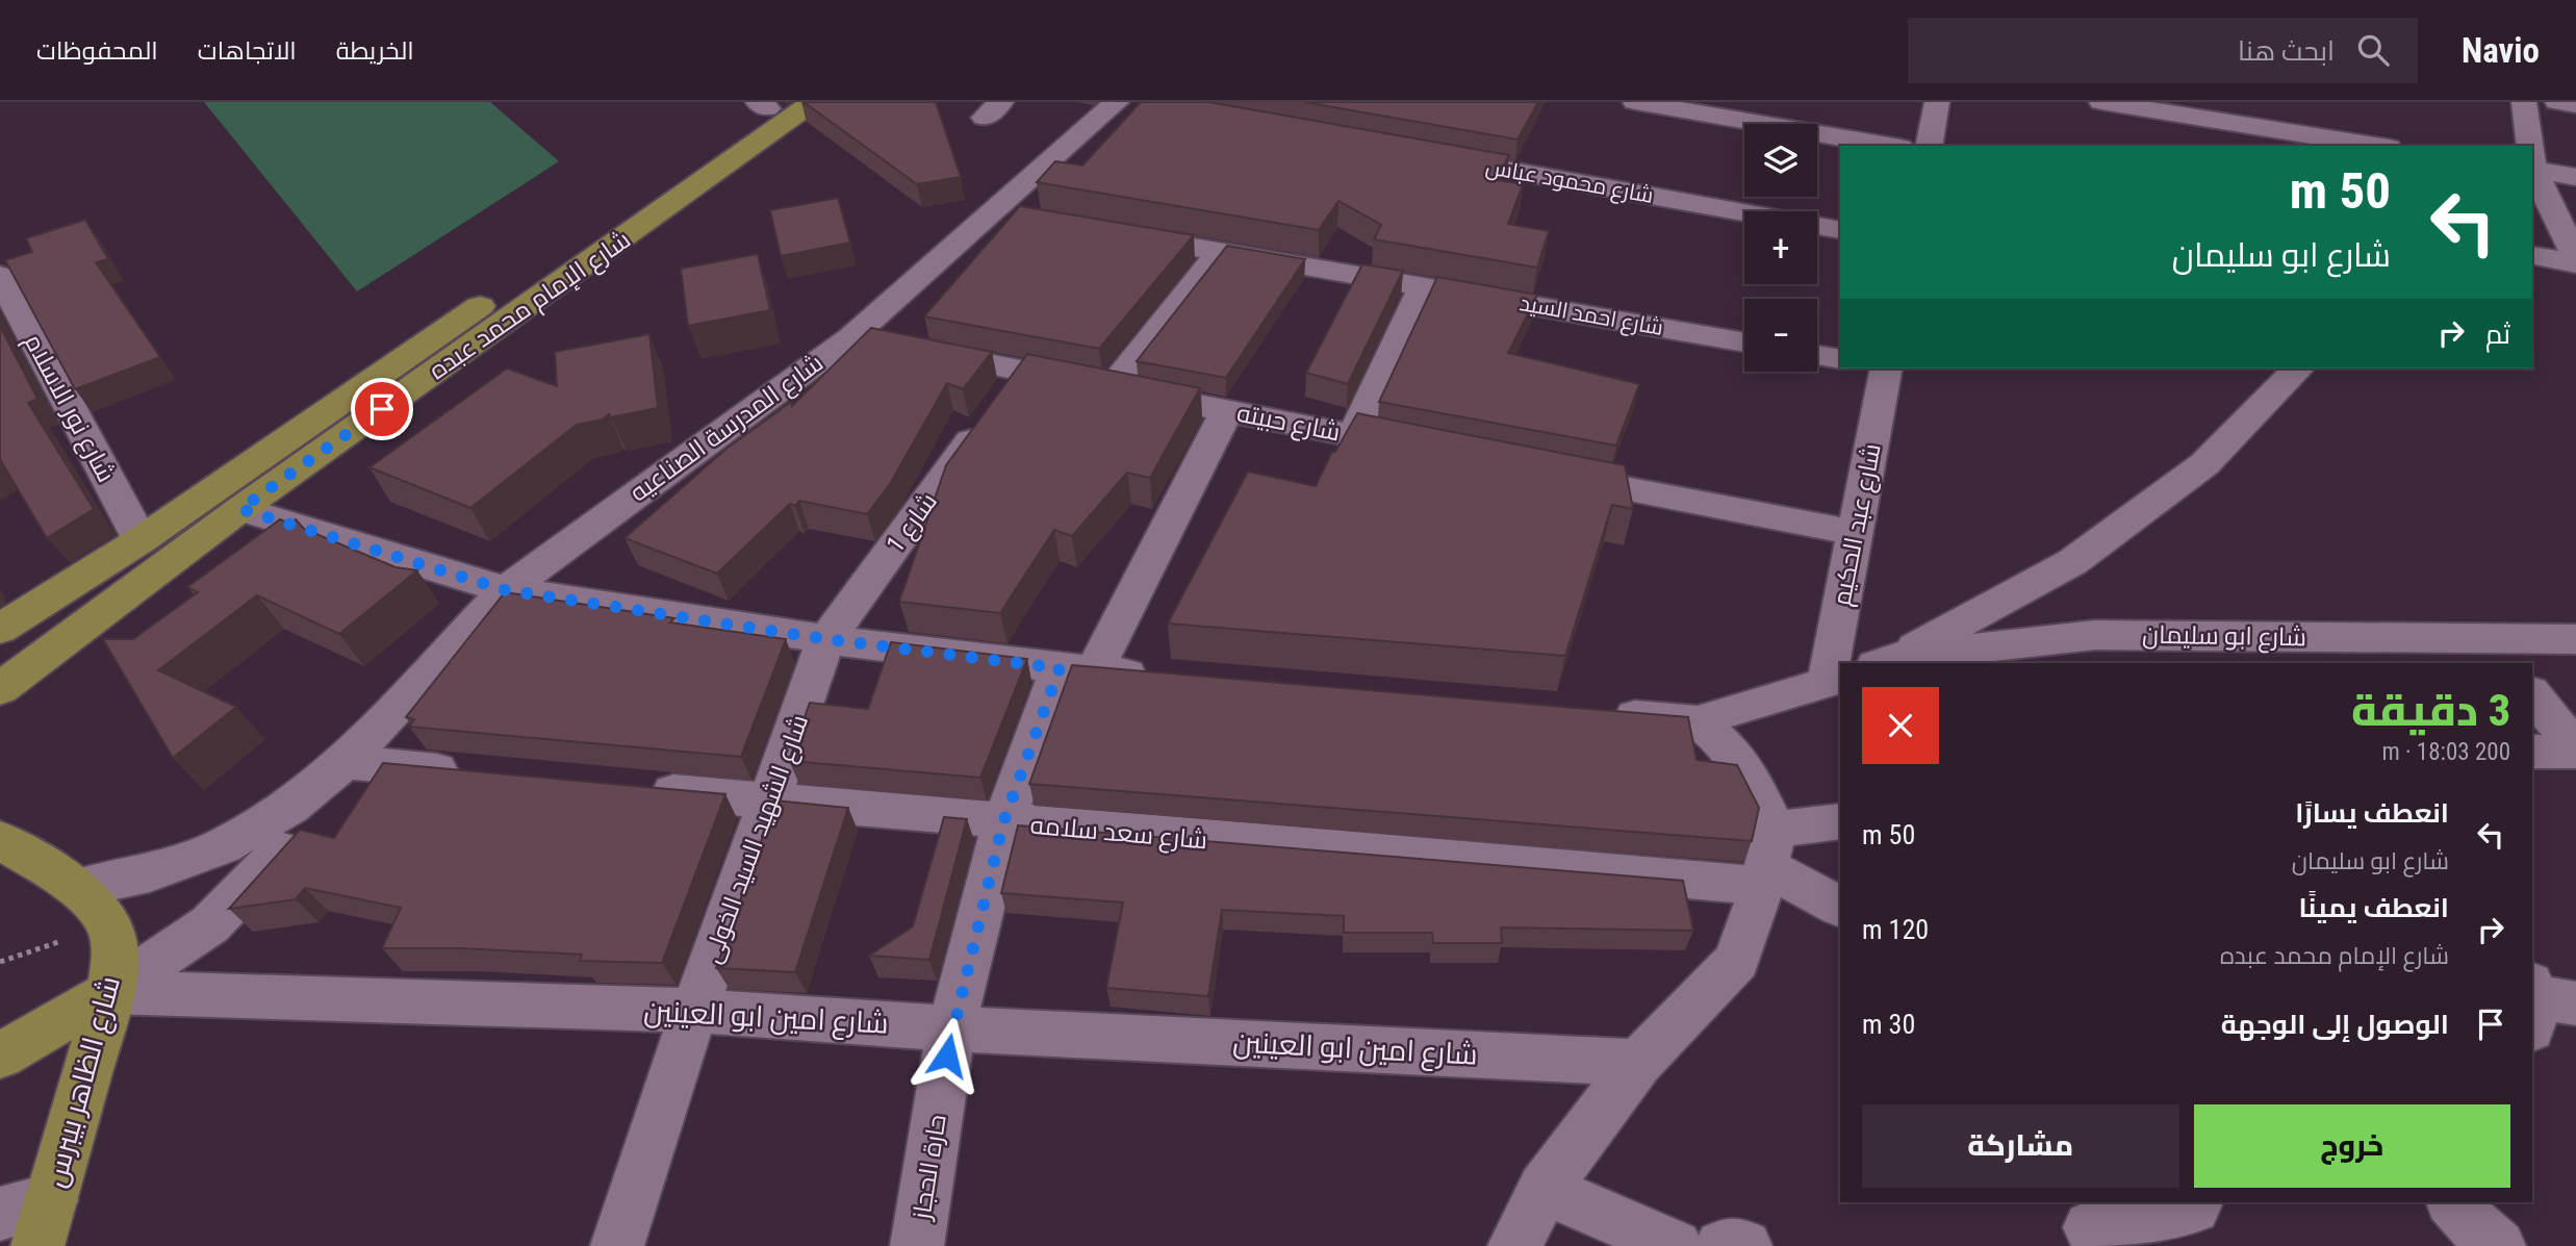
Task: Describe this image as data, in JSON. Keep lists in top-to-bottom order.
{
  "streets": {
    "main road": ["شارع الإمام محمد عبده", "شارع الظاهر بيبرس"],
    "street": [
      "شارع محمود عباس",
      "شارع احمد السيد",
      "شارع نور الاسلام",
      "شارع حبيته",
      "شارع المدرسة الصناعيه",
      "شارع 1",
      "شارع عبد الحكيم",
      "شارع ابو سليمان",
      "شارع سعد سلامه",
      "شارع الشهيد السيد الخولى",
      "شارع امين ابو العينين",
      "حارة الحجاز"
    ]
  },
  "crossings": [
    ["شارع الإمام محمد عبده", "شارع نور الاسلام"],
    ["شارع حبيته", "شارع المدرسة الصناعيه"],
    ["شارع حبيته", "شارع 1"],
    ["شارع حبيته", "حارة الحجاز"],
    ["شارع المدرسة الصناعيه", "شارع امين ابو العينين"],
    ["شارع المدرسة الصناعيه", "شارع الظاهر بيبرس"],
    ["شارع 1", "شارع الشهيد السيد الخولى"],
    ["شارع سعد سلامه", "شارع الشهيد السيد الخولى"],
    ["شارع سعد سلامه", "حارة الحجاز"],
    ["شارع الشهيد السيد الخولى", "شارع امين ابو العينين"],
    ["شارع امين ابو العينين", "شارع الظاهر بيبرس"],
    ["شارع امين ابو العينين", "حارة الحجاز"]
  ],
  "page": {
    "header": "Navio",
    "search": "ابحث هنا",
    "nav": ["الخريطة", "الاتجاهات", "المحفوظات"],
    "map_buttons": ["+", "−"],
    "turn": ["50 m", "شارع ابو سليمان"],
    "then": "ثم",
    "heading": ["3 دقيقة", "200 m · 18:03"],
    "list": [
      {
        "name": "انعطف يسارًا",
        "note": "شارع ابو سليمان",
        "value": "50 m"
      },
      {
        "name": "انعطف يمينًا",
        "note": "شارع الإمام محمد عبده",
        "value": "120 m"
      },
      {
        "name": "الوصول إلى الوجهة",
        "value": "30 m"
      }
    ],
    "buttons": ["خروج", "مشاركة"]
  }
}
